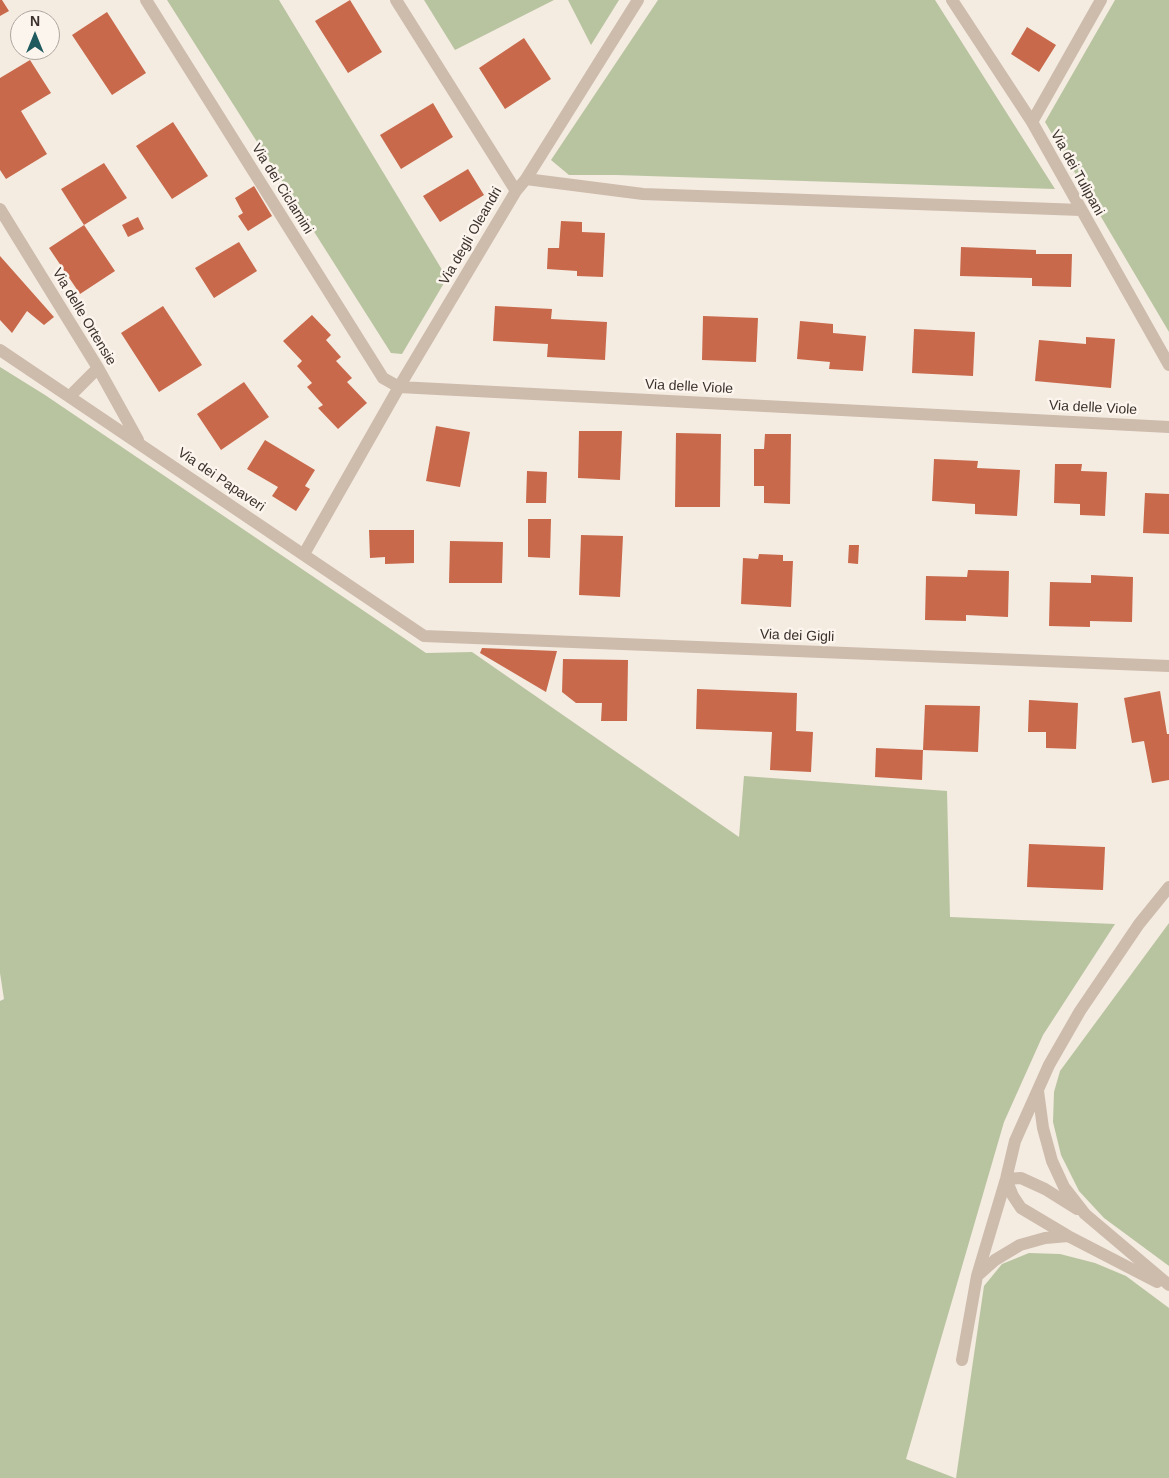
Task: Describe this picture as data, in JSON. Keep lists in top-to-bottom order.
{
  "streets": {
    "street": [
      "Via dei Tulipani",
      "Via dei Ciclamini",
      "Via degli Oleandri",
      "Via delle Ortensie",
      "Via delle Viole",
      "Via dei Papaveri",
      "Via dei Gigli"
    ]
  },
  "crossings": [
    ["Via dei Ciclamini", "Via degli Oleandri"],
    ["Via dei Ciclamini", "Via delle Viole"],
    ["Via degli Oleandri", "Via delle Viole"],
    ["Via delle Ortensie", "Via dei Papaveri"],
    ["Via dei Papaveri", "Via dei Gigli"]
  ],
  "north": "top"
}
